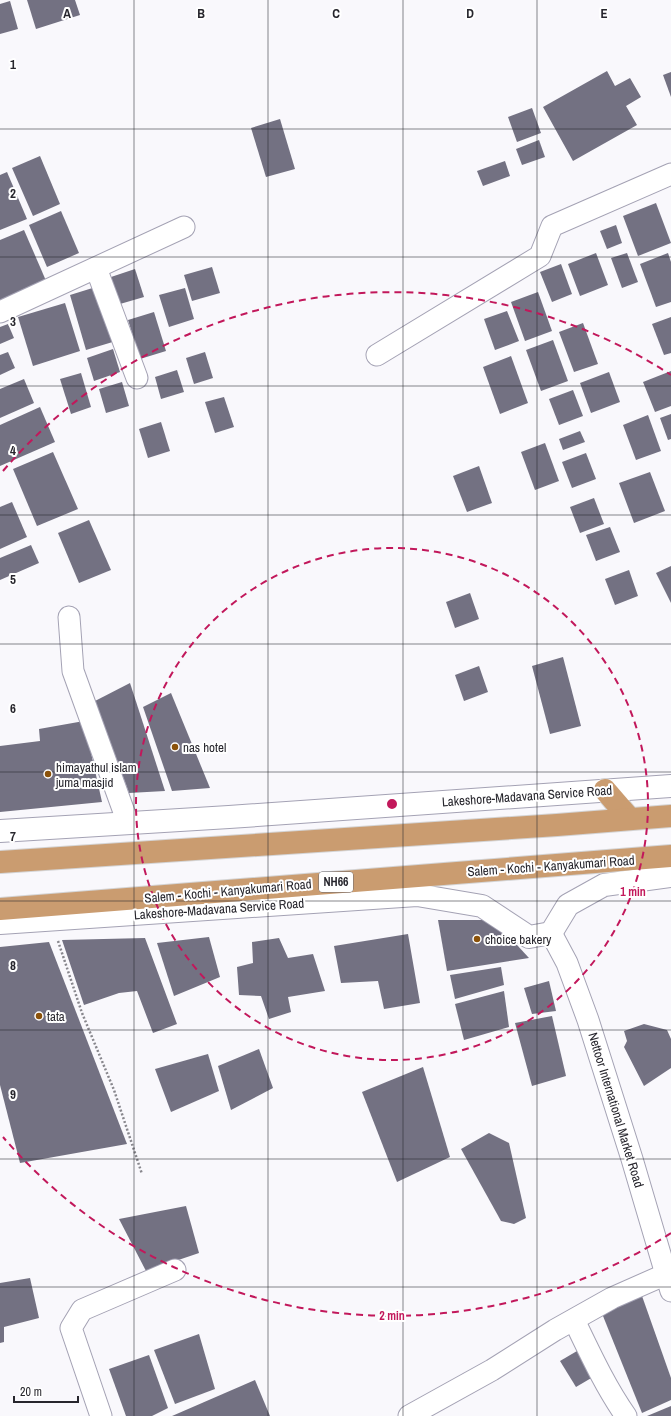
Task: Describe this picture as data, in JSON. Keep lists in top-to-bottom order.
{
  "streets": {
    "highway": ["Salem - Kochi - Kanyakumari Road", "NH66"],
    "street": ["Lakeshore-Madavana Service Road", "Nettoor International Market Road"]
  },
  "crossings": [
    ["Lakeshore-Madavana Service Road", "Nettoor International Market Road"]
  ],
  "places": [
    "nas hotel",
    "himayathul islam juma masjid",
    "choice bakery",
    "tata"
  ],
  "scale_bar": "20 m",
  "grid": {
    "columns": [
      "A",
      "B",
      "C",
      "D",
      "E"
    ],
    "rows": [
      "1",
      "2",
      "3",
      "4",
      "5",
      "6",
      "7",
      "8",
      "9"
    ]
  },
  "rings": ["1 min", "2 min"]
}
